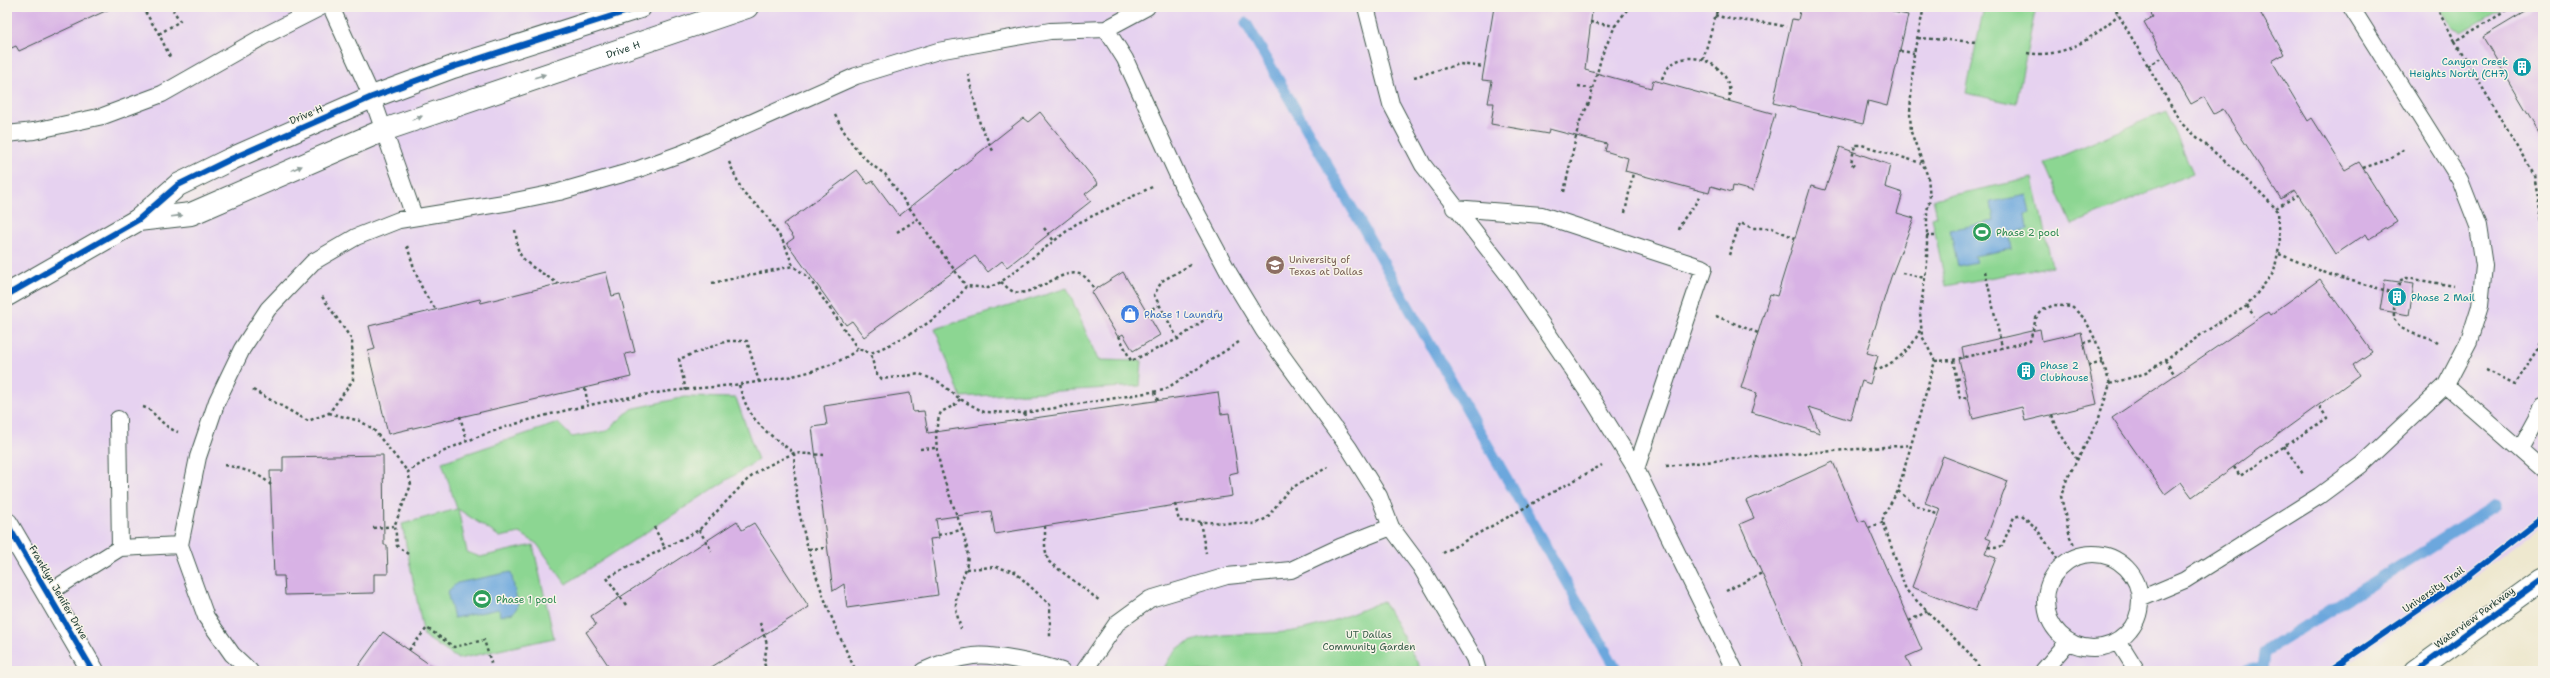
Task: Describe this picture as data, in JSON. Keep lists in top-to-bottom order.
{
  "streets": {
    "street": ["Drive H", "Franklyn Jenifer Drive", "Waterview Parkway"],
    "cycle path": ["University Trail"]
  },
  "parks": ["UT Dallas Community Garden"],
  "places": {
    "building": ["Canyon Creek Heights North (CH7)", "Phase 2 Mail", "Phase 2 Clubhouse"],
    "sports": ["Phase 2 pool", "Phase 1 pool"],
    "school or university": ["University of Texas at Dallas"],
    "shop": ["Phase 1 Laundry"]
  }
}
